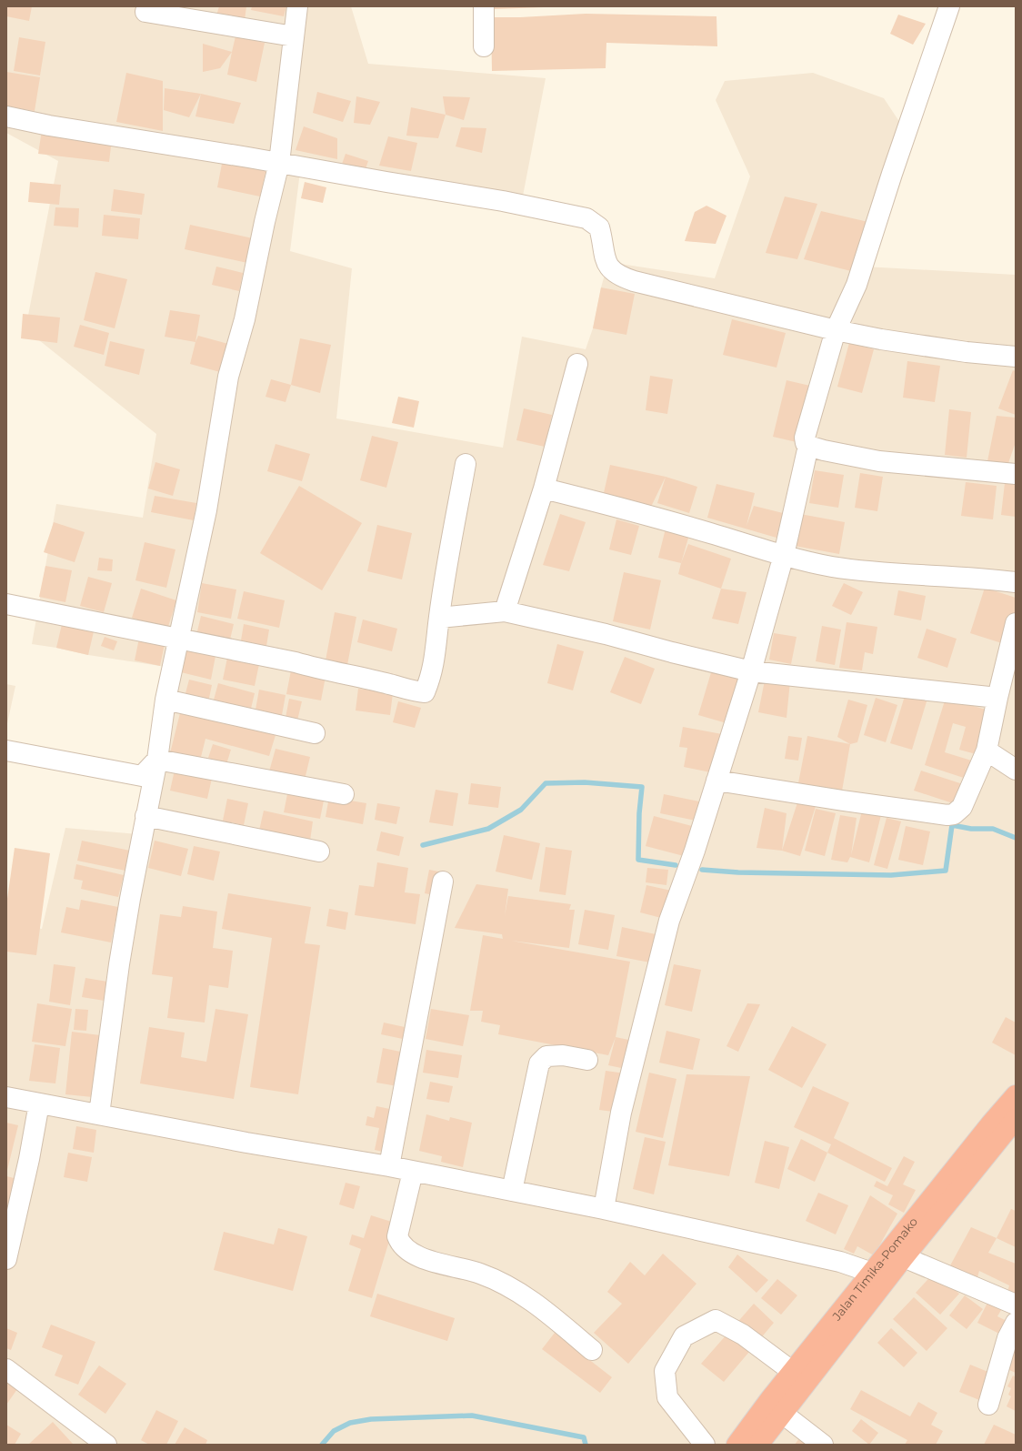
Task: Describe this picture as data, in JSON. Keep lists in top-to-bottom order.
{
  "streets": {
    "highway": ["Jalan Timika-Pomako"]
  }
}
